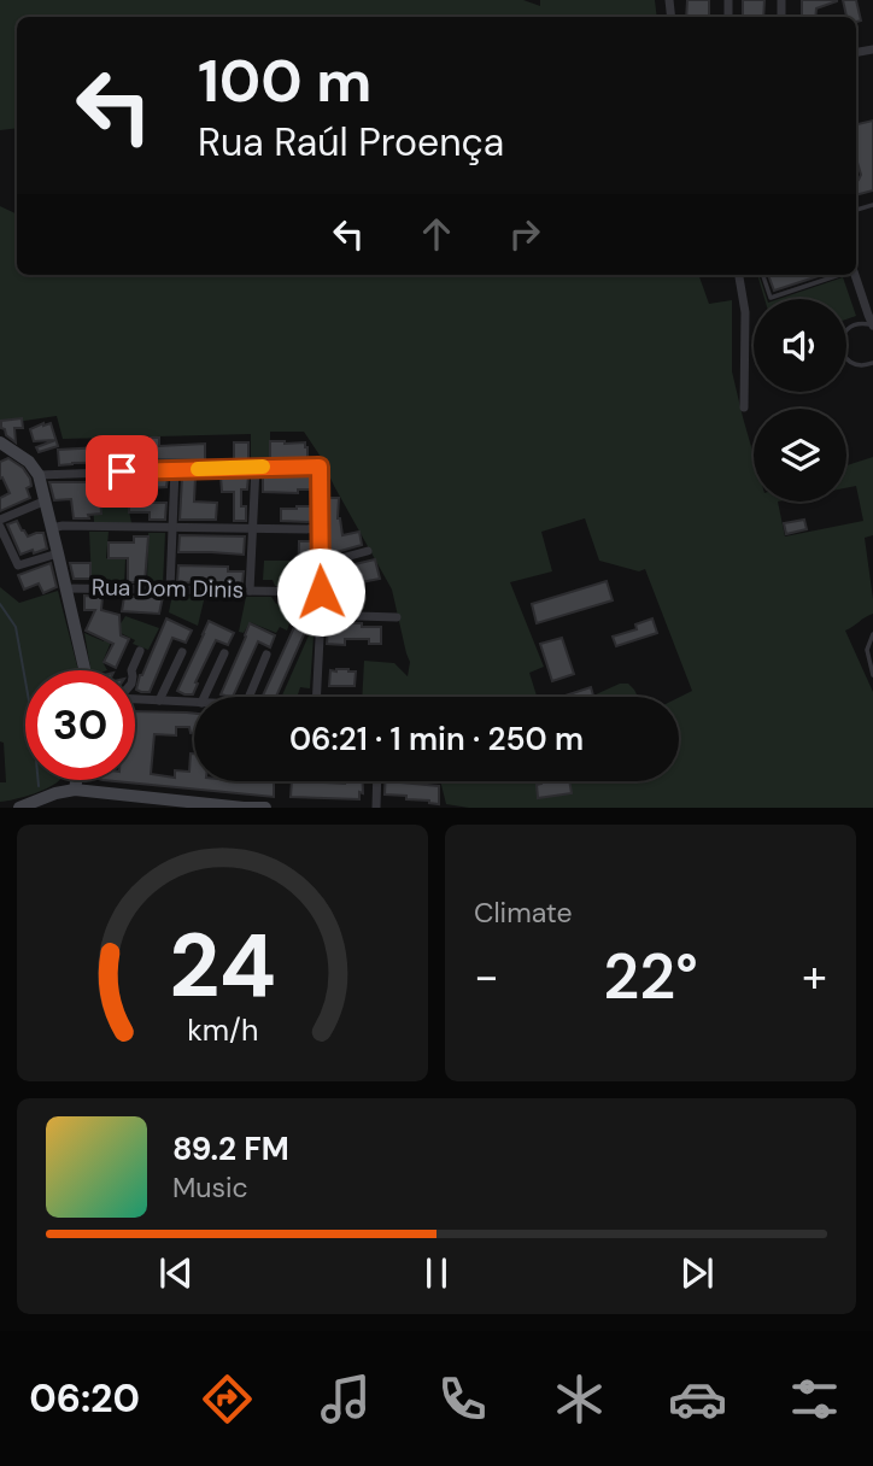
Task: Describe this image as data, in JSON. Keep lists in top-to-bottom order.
{
  "streets": {
    "street": ["Rua Dom Dinis"]
  },
  "page": {
    "turn": ["100 m", "Rua Raúl Proença"],
    "limit": "30",
    "trip": "06:21 · 1 min · 250 m",
    "tile": "Climate",
    "heat": ["−", "22°", "+"],
    "song": ["89.2 FM", "Music"],
    "tabs": "06:20",
    "gauge": ["24", "km/h"]
  }
}
